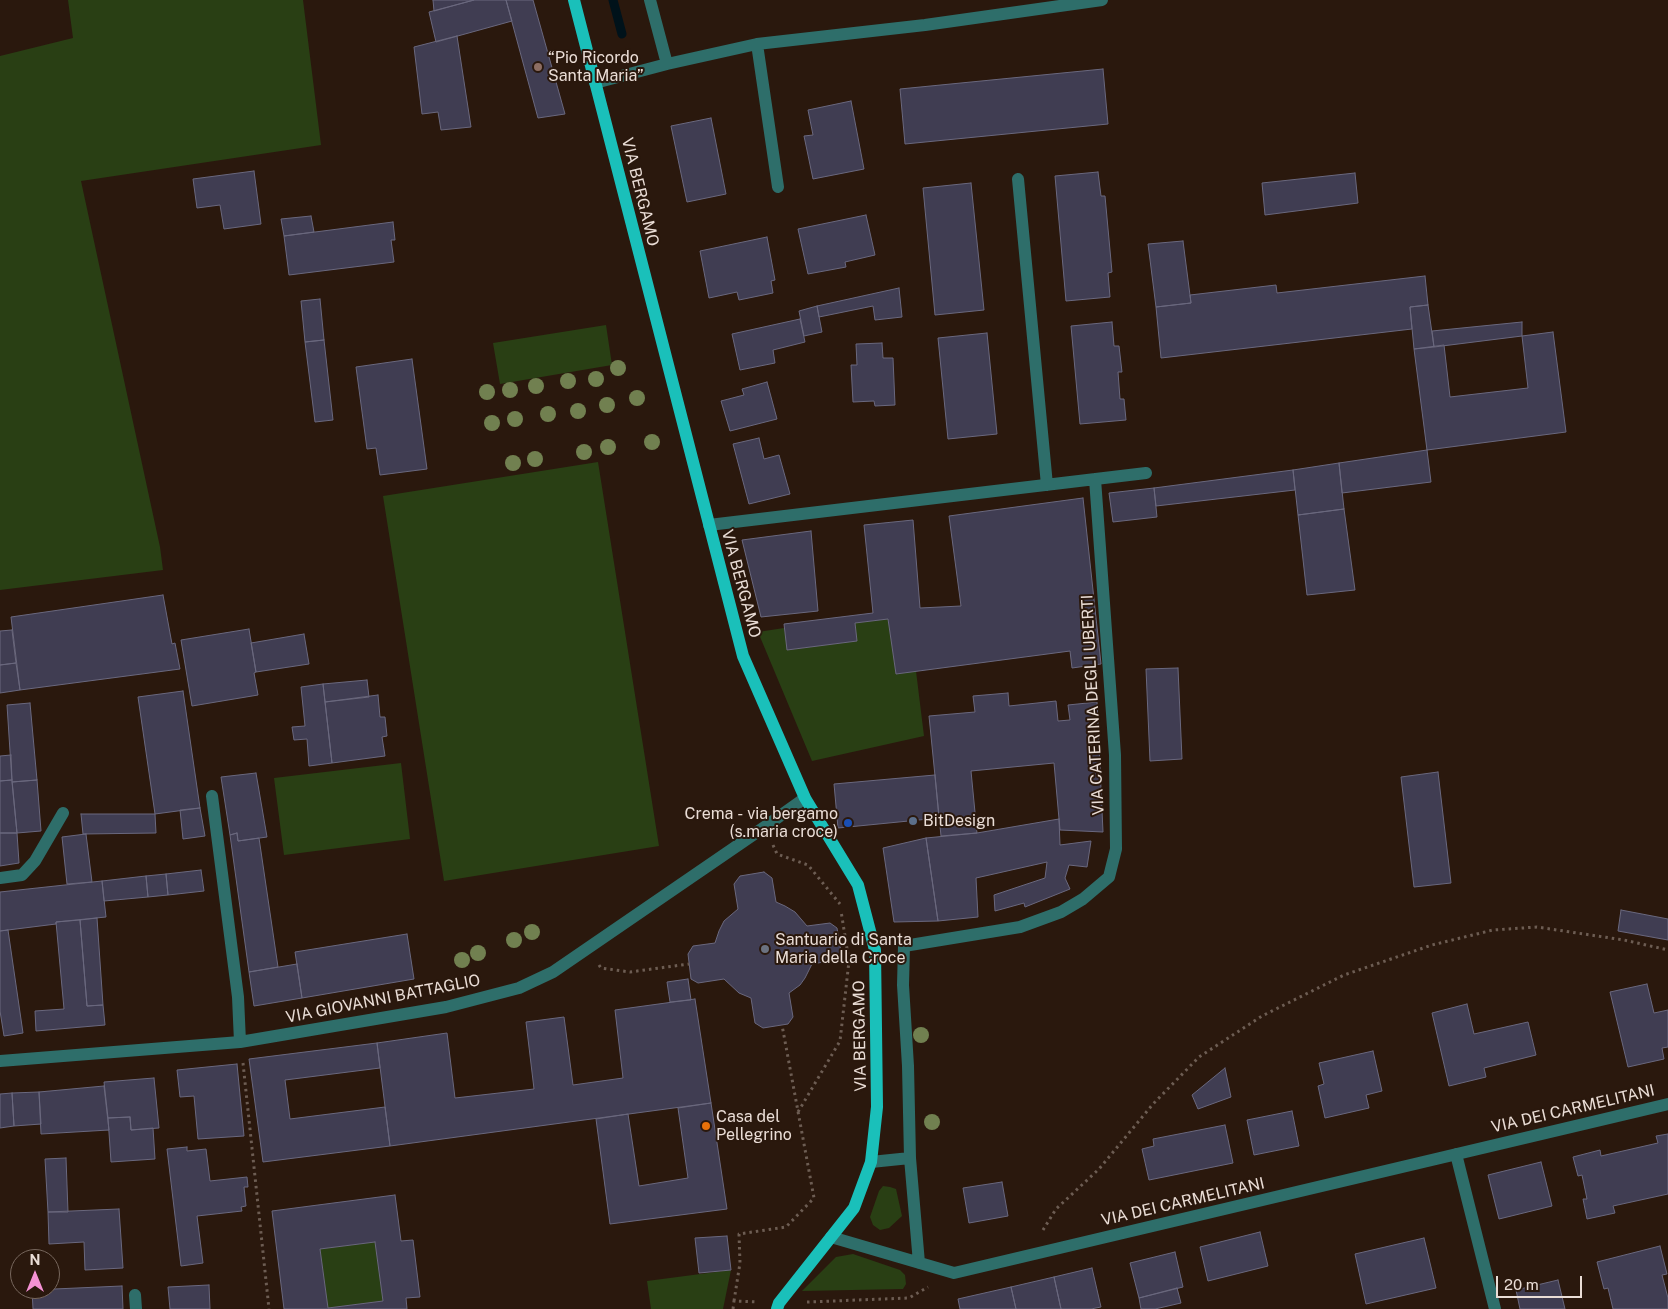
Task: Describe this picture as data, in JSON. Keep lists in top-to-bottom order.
{
  "streets": {
    "main road": ["VIA BERGAMO"],
    "street": ["VIA CATERINA DEGLI UBERTI", "VIA GIOVANNI BATTAGLIO", "VIA DEI CARMELITANI"]
  },
  "crossings": [
    ["VIA BERGAMO", "VIA GIOVANNI BATTAGLIO"],
    ["VIA BERGAMO", "VIA DEI CARMELITANI"]
  ],
  "places": [
    "“Pio Ricordo Santa Maria”",
    "BitDesign",
    "Crema - via bergamo (s.maria croce)",
    "Santuario di Santa Maria della Croce",
    "Casa del Pellegrino"
  ],
  "scale_bar": "20 m",
  "north": "top"
}
